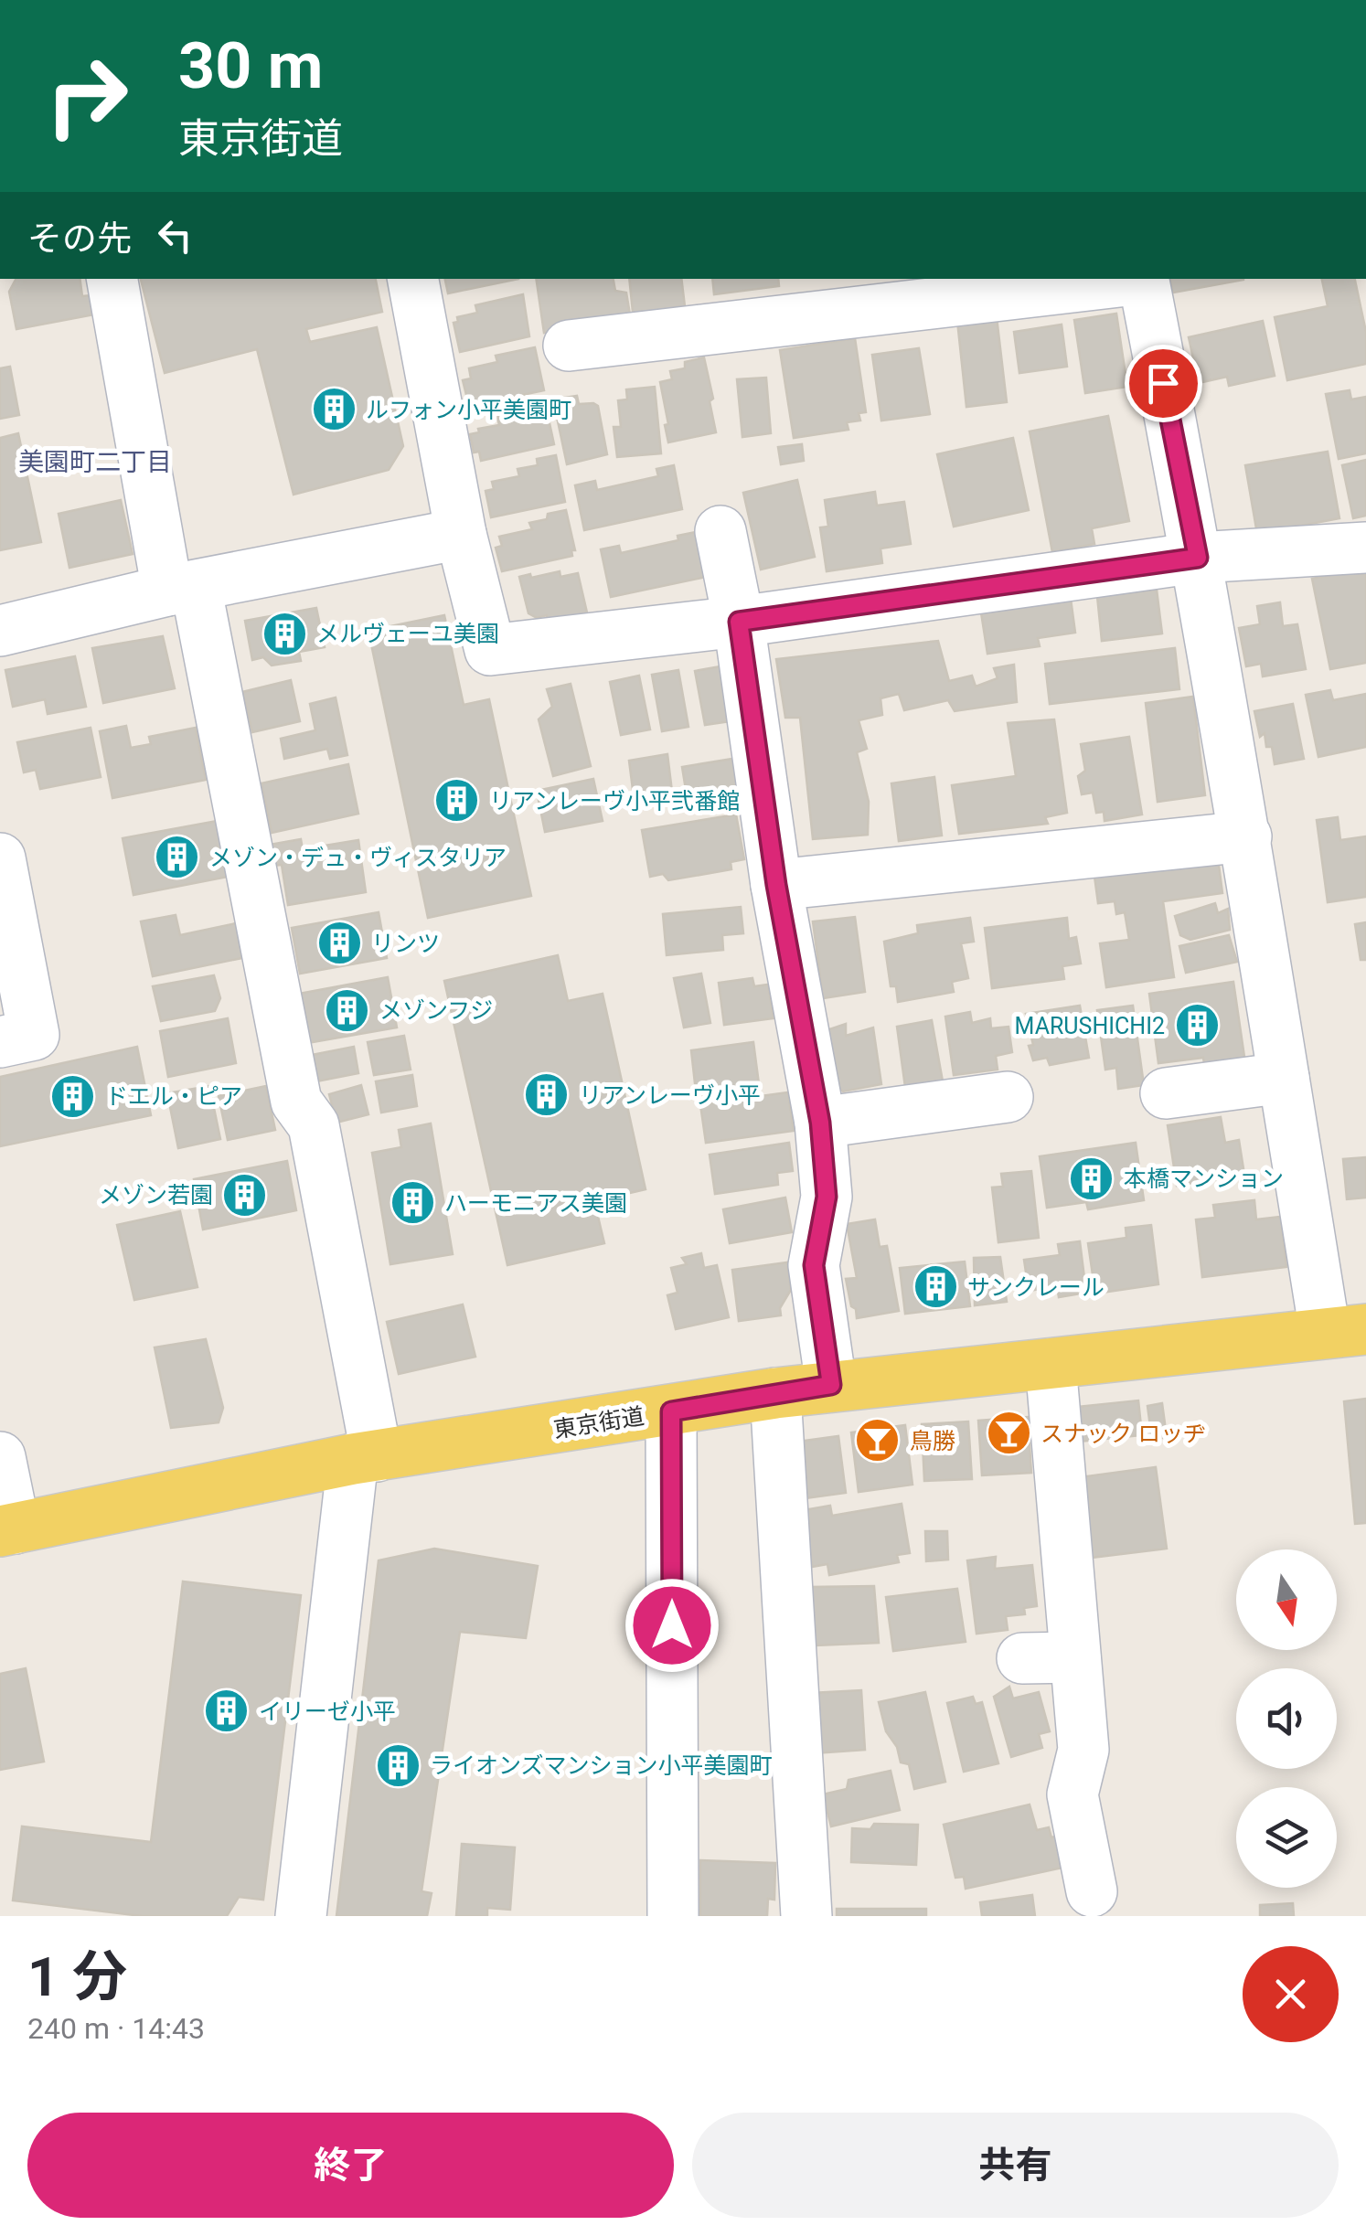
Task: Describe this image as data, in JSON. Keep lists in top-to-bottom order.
{
  "streets": {
    "main road": ["東京街道"]
  },
  "districts": ["美園町二丁目"],
  "places": {
    "building": [
      "ルフォン小平美園町",
      "メルヴェーユ美園",
      "リアンレーヴ小平弐番館",
      "メゾン・デュ・ヴィスタリア",
      "リンツ",
      "メゾンフジ",
      "MARUSHICHI2",
      "リアンレーヴ小平",
      "ドエル・ピア",
      "本橋マンション",
      "メゾン若園",
      "ハーモニアス美園",
      "サンクレール",
      "イリーゼ小平",
      "ライオンズマンション小平美園町"
    ],
    "bar": ["スナック ロッヂ", "鳥勝"]
  },
  "north": "bottom",
  "page": {
    "turn": ["30 m", "東京街道"],
    "then": "その先",
    "heading": ["1 分", "240 m · 14:43"],
    "buttons": ["終了", "共有"]
  }
}
